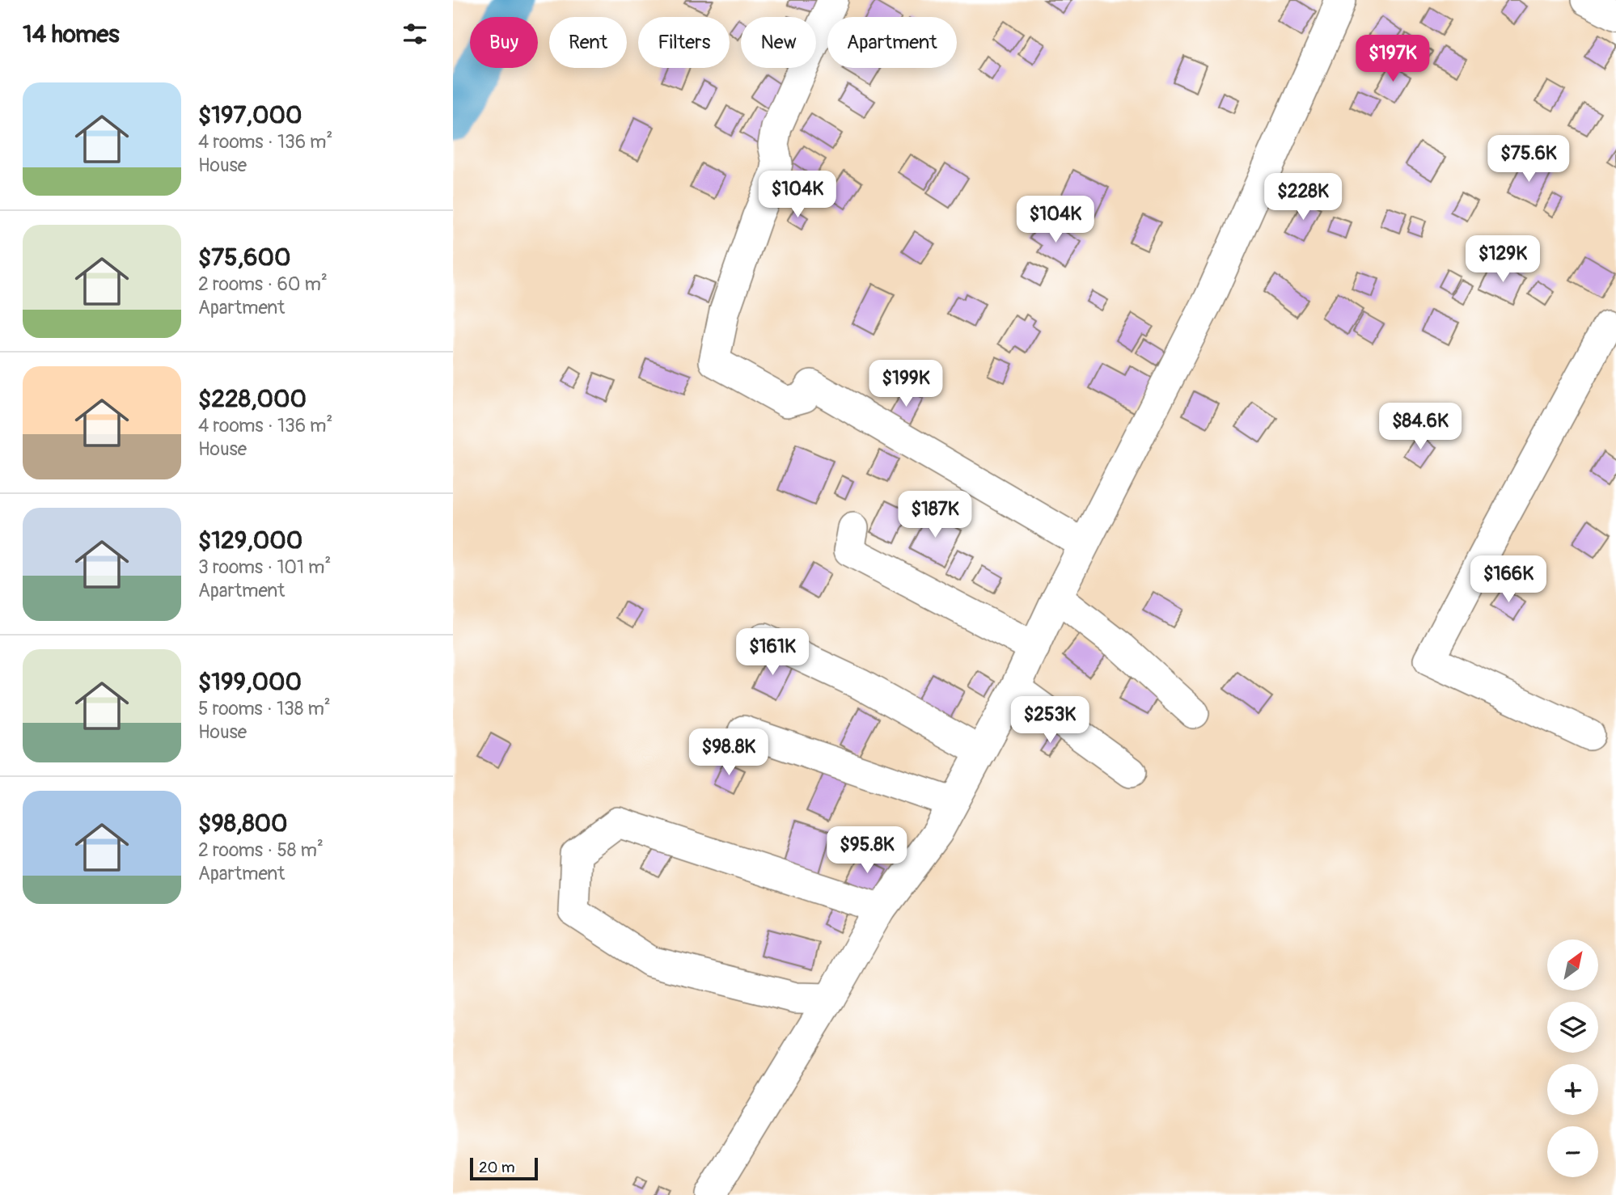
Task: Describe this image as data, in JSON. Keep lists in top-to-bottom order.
{
  "scale_bar": "20 m",
  "north": "top right",
  "page": {
    "heading": "14 homes",
    "chip": [
      "Buy",
      "Rent",
      "Filters",
      "New",
      "Apartment"
    ],
    "price": [
      "$197K",
      "$75.6K",
      "$104K",
      "$228K",
      "$104K",
      "$129K",
      "$199K",
      "$84.6K",
      "$187K",
      "$166K",
      "$161K",
      "$253K",
      "$98.8K",
      "$95.8K"
    ],
    "list": [
      {
        "name": "$197,000",
        "note": "4 rooms · 136 m² · House"
      },
      {
        "name": "$75,600",
        "note": "2 rooms · 60 m² · Apartment"
      },
      {
        "name": "$228,000",
        "note": "4 rooms · 136 m² · House"
      },
      {
        "name": "$129,000",
        "note": "3 rooms · 101 m² · Apartment"
      },
      {
        "name": "$199,000",
        "note": "5 rooms · 138 m² · House"
      },
      {
        "name": "$98,800",
        "note": "2 rooms · 58 m² · Apartment"
      }
    ],
    "map_buttons": ["+", "−"],
    "scale": "20 m"
  }
}
